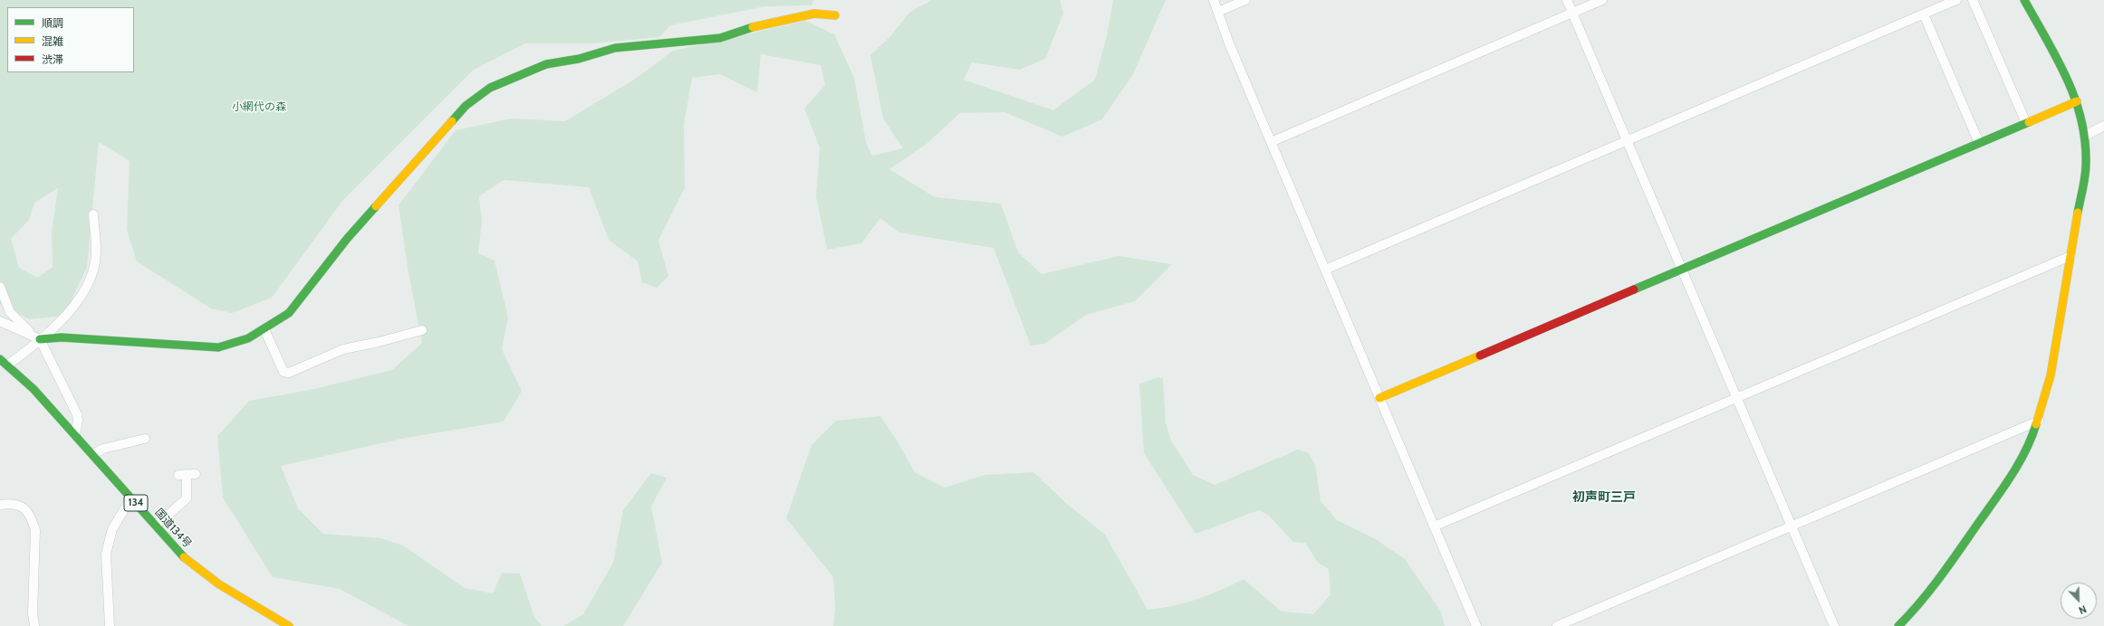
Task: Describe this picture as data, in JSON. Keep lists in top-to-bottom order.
{
  "streets": {
    "main road": ["134", "国道134号"]
  },
  "districts": ["初声町三戸"],
  "parks": ["小網代の森"],
  "legend": ["順調", "混雑", "渋滞"],
  "north": "bottom right"
}
